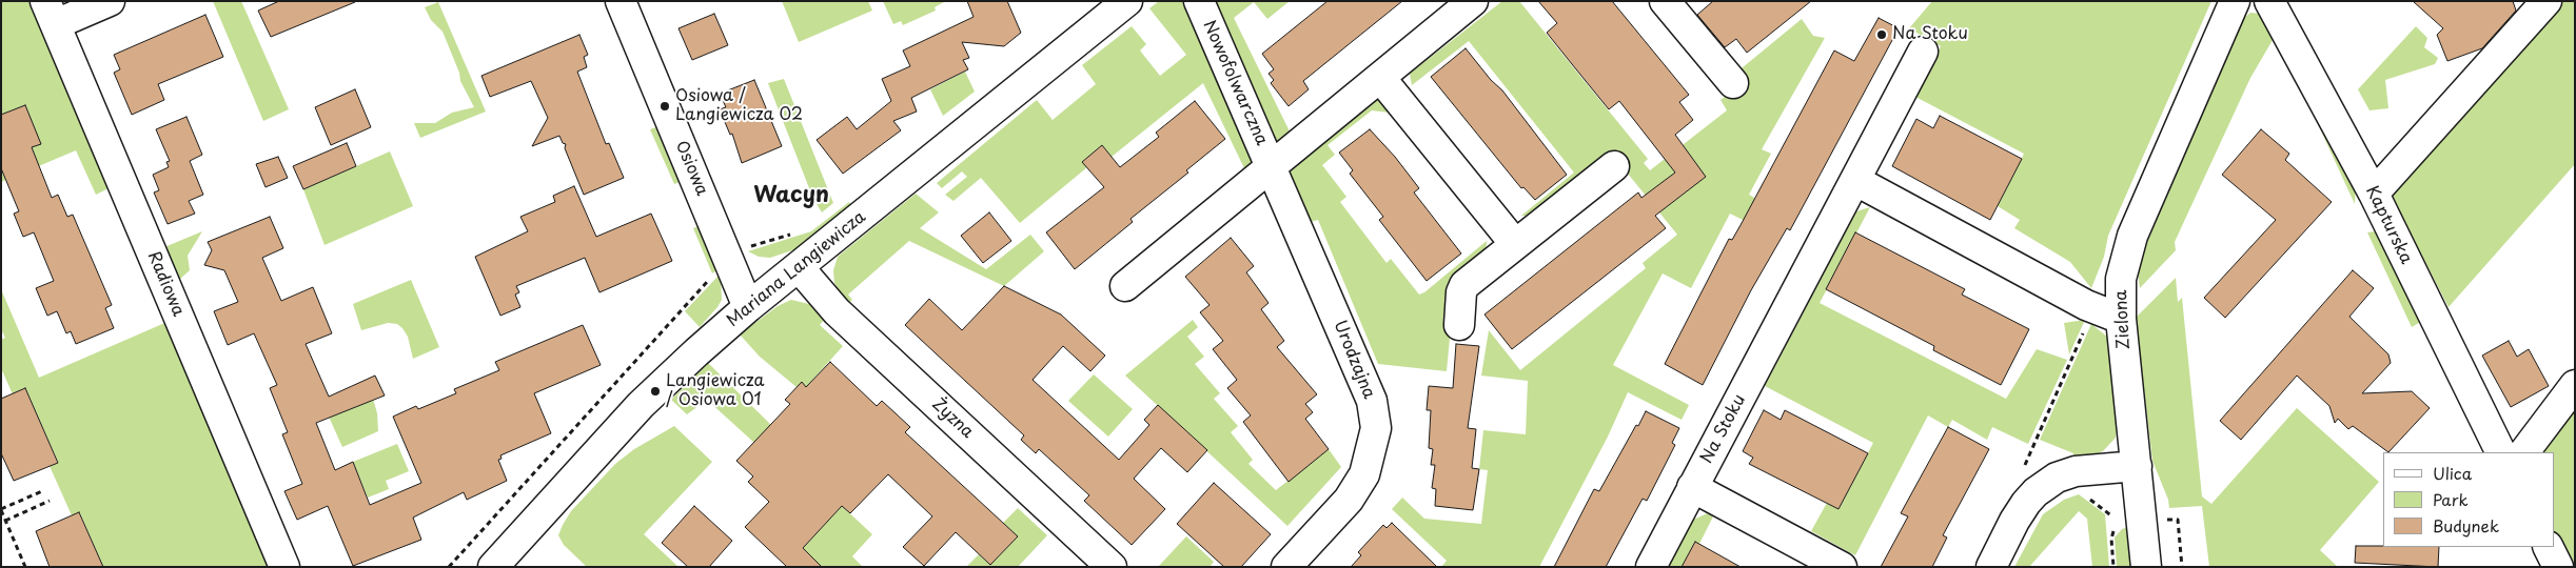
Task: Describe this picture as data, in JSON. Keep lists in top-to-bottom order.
{
  "streets": {
    "street": [
      "Nowofolwarczna",
      "Osiowa",
      "Kapturska",
      "Mariana Langiewicza",
      "Radiowa",
      "Zielona",
      "Urodzajna",
      "Żyzna",
      "Na Stoku"
    ]
  },
  "crossings": [
    ["Nowofolwarczna", "Urodzajna"],
    ["Osiowa", "Mariana Langiewicza"],
    ["Mariana Langiewicza", "Żyzna"]
  ],
  "districts": ["Wacyn"],
  "places": ["Na Stoku", "Osiowa / Langiewicza 02", "Langiewicza / Osiowa 01"],
  "legend": ["Ulica", "Park", "Budynek"]
}
